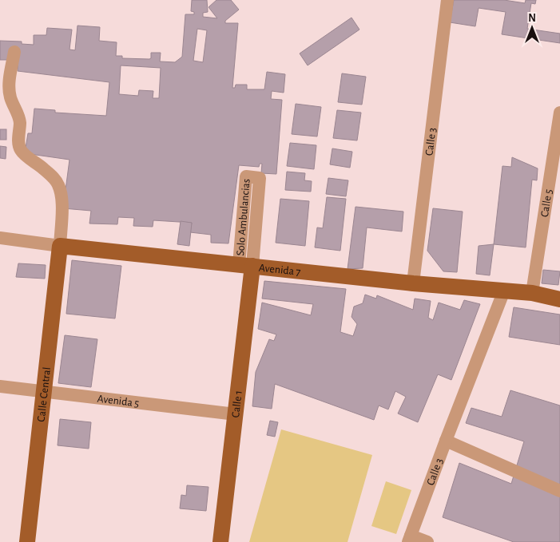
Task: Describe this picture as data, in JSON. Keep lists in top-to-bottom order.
{
  "streets": {
    "main road": ["Avenida 7", "Calle Central", "Calle 1"],
    "street": [
      "Calle 3",
      "Calle 5",
      "Solo Ambulancias",
      "Avenida 5"
    ]
  },
  "crossings": [
    ["Calle 3", "Avenida 7"],
    ["Calle 5", "Avenida 7"],
    ["Solo Ambulancias", "Avenida 7"],
    ["Solo Ambulancias", "Calle 1"],
    ["Avenida 7", "Calle Central"],
    ["Avenida 7", "Calle 1"],
    ["Calle Central", "Avenida 5"],
    ["Avenida 5", "Calle 1"]
  ],
  "north": "top"
}
